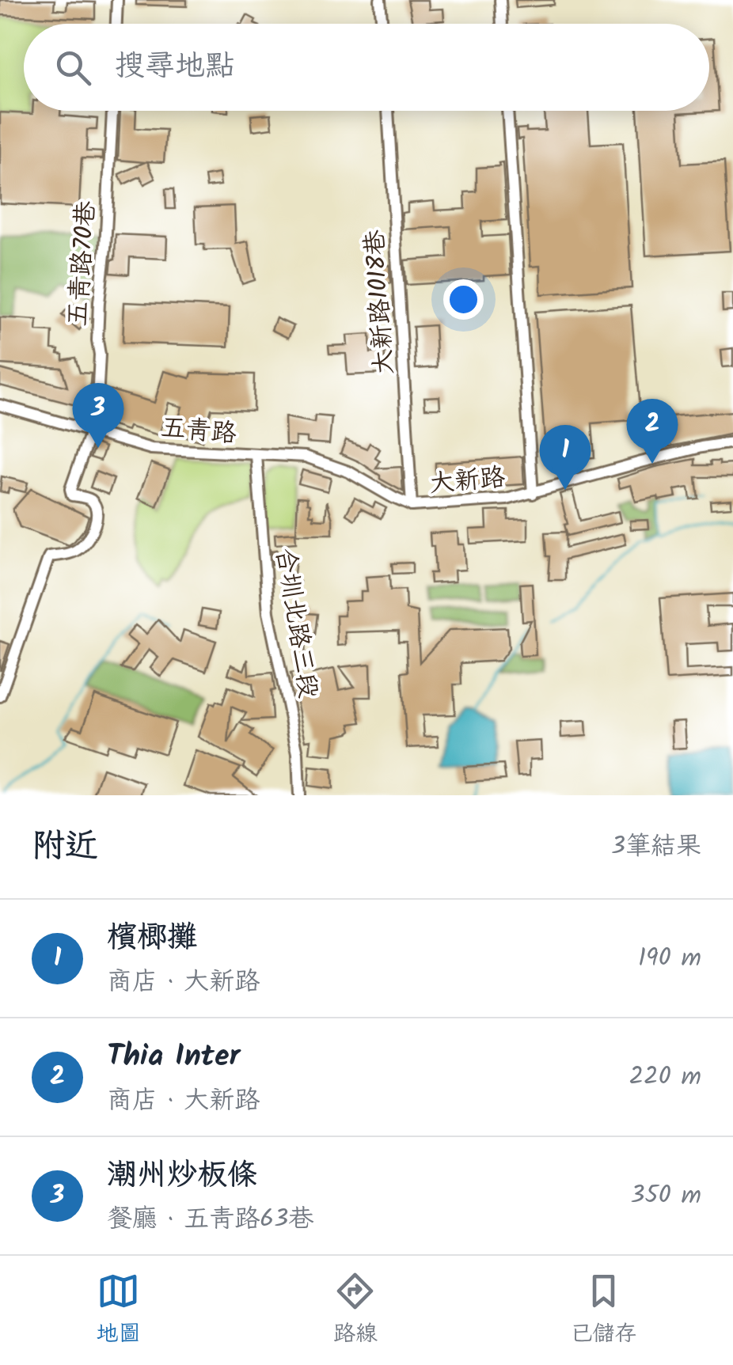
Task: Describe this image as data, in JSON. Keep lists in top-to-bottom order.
{
  "streets": {
    "street": [
      "五青路70巷",
      "大新路1018巷",
      "五青路",
      "大新路",
      "合圳北路三段"
    ]
  },
  "crossings": [
    ["五青路70巷", "五青路"],
    ["大新路1018巷", "大新路"],
    ["五青路", "大新路"],
    ["五青路", "合圳北路三段"],
    ["大新路", "合圳北路三段"]
  ],
  "page": {
    "search": "搜尋地點",
    "pins": ["3", "2", "1"],
    "heading": ["附近", "3筆結果"],
    "list": [
      {
        "mark": "1",
        "name": "檳榔攤",
        "note": "商店 · 大新路",
        "value": "190 m"
      },
      {
        "mark": "2",
        "name": "Thia Inter",
        "note": "商店 · 大新路",
        "value": "220 m"
      },
      {
        "mark": "3",
        "name": "潮州炒板條",
        "note": "餐廳 · 五青路63巷",
        "value": "350 m"
      }
    ],
    "nav": ["地圖", "路線", "已儲存"]
  }
}
